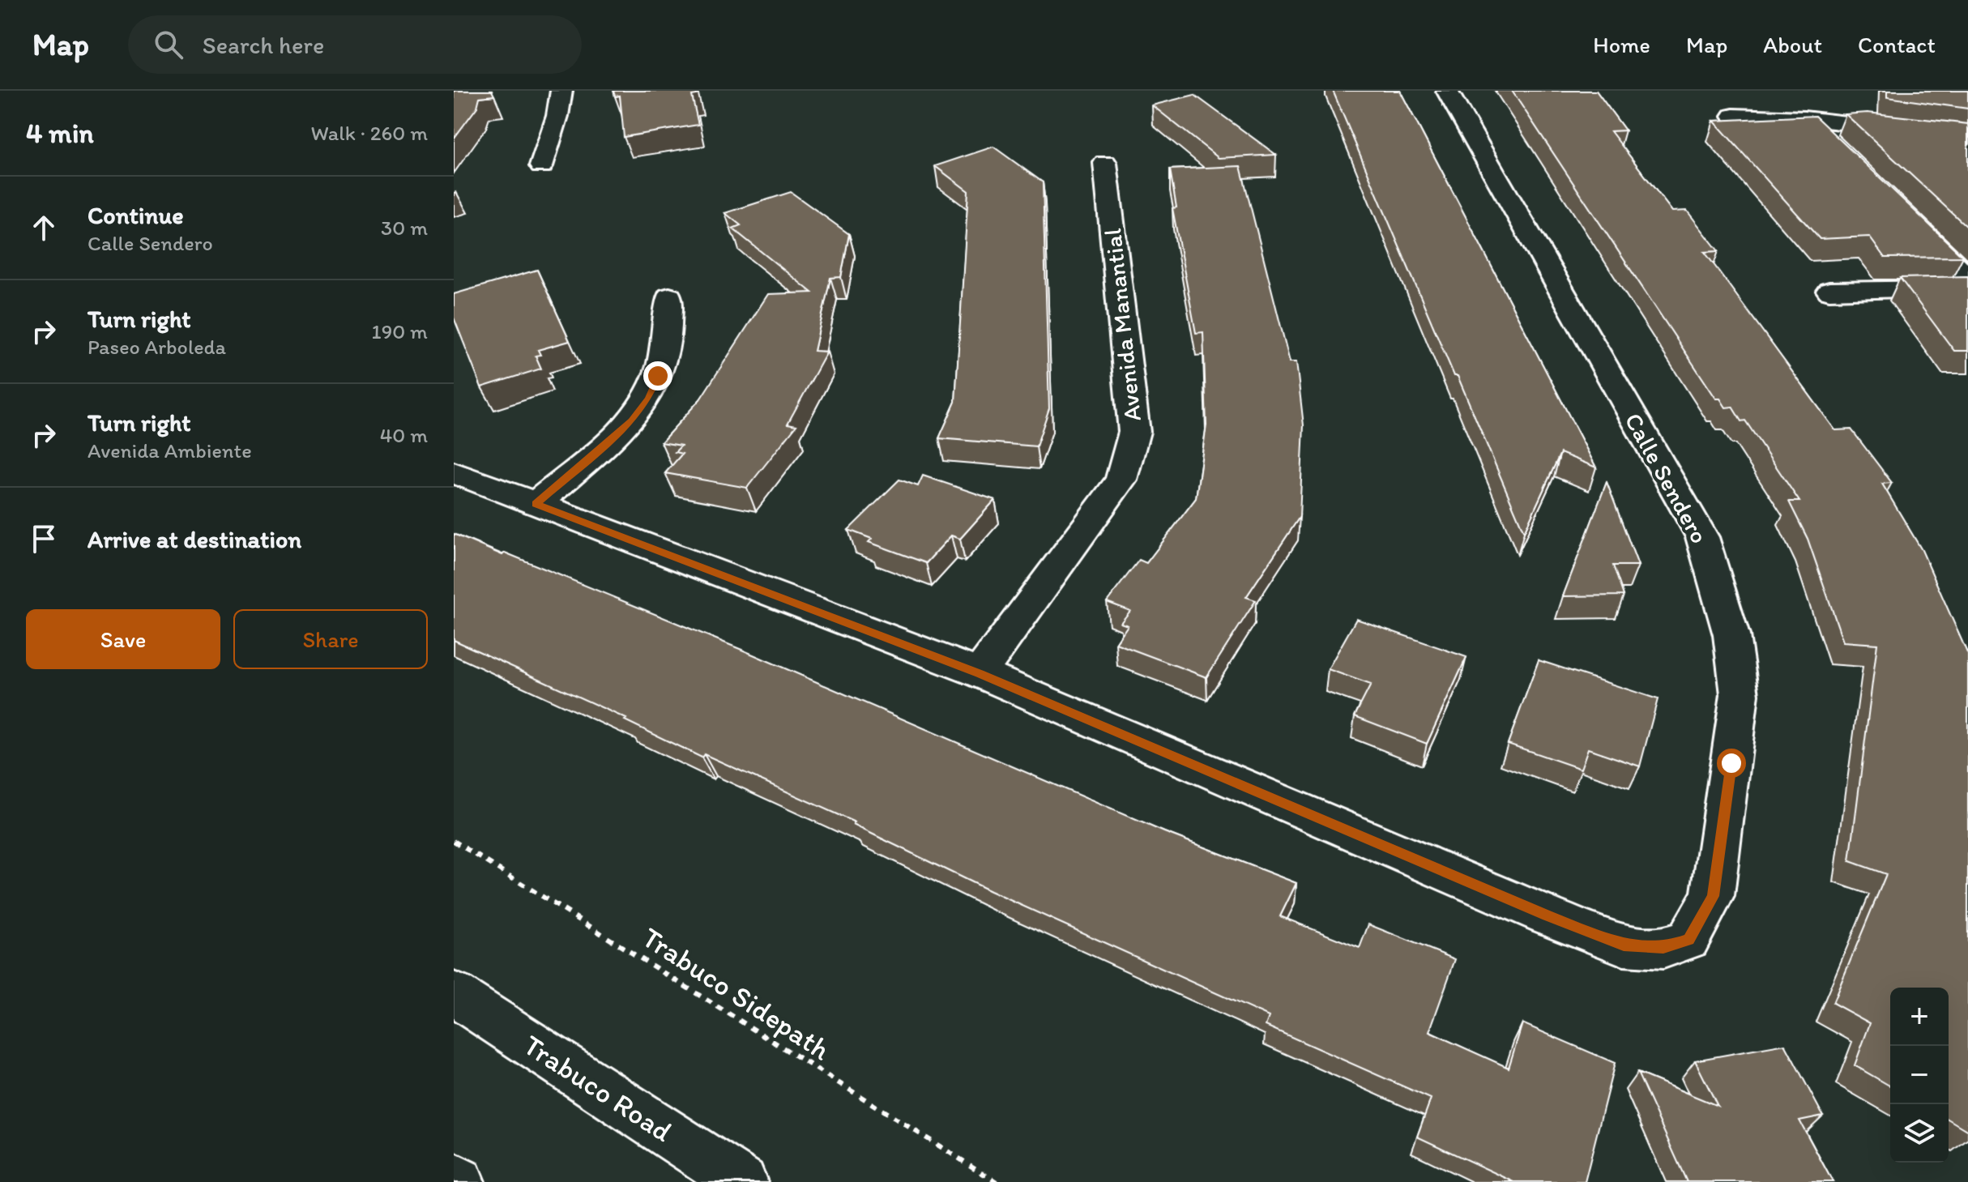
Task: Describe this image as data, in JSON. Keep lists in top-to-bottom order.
{
  "streets": {
    "street": ["Avenida Manantial", "Calle Sendero", "Trabuco Road"],
    "path": ["Trabuco Sidepath"]
  },
  "crossings": [
    ["Avenida Manantial", "Calle Sendero"]
  ],
  "page": {
    "header": "Map",
    "search": "Search here",
    "nav": [
      "Home",
      "Map",
      "About",
      "Contact"
    ],
    "heading": ["4 min", "Walk · 260 m"],
    "list": [
      ["Continue", "Calle Sendero", "30 m"],
      ["Turn right", "Paseo Arboleda", "190 m"],
      ["Turn right", "Avenida Ambiente", "40 m"],
      "Arrive at destination"
    ],
    "buttons": ["Save", "Share"],
    "map_buttons": ["+", "−"]
  }
}
